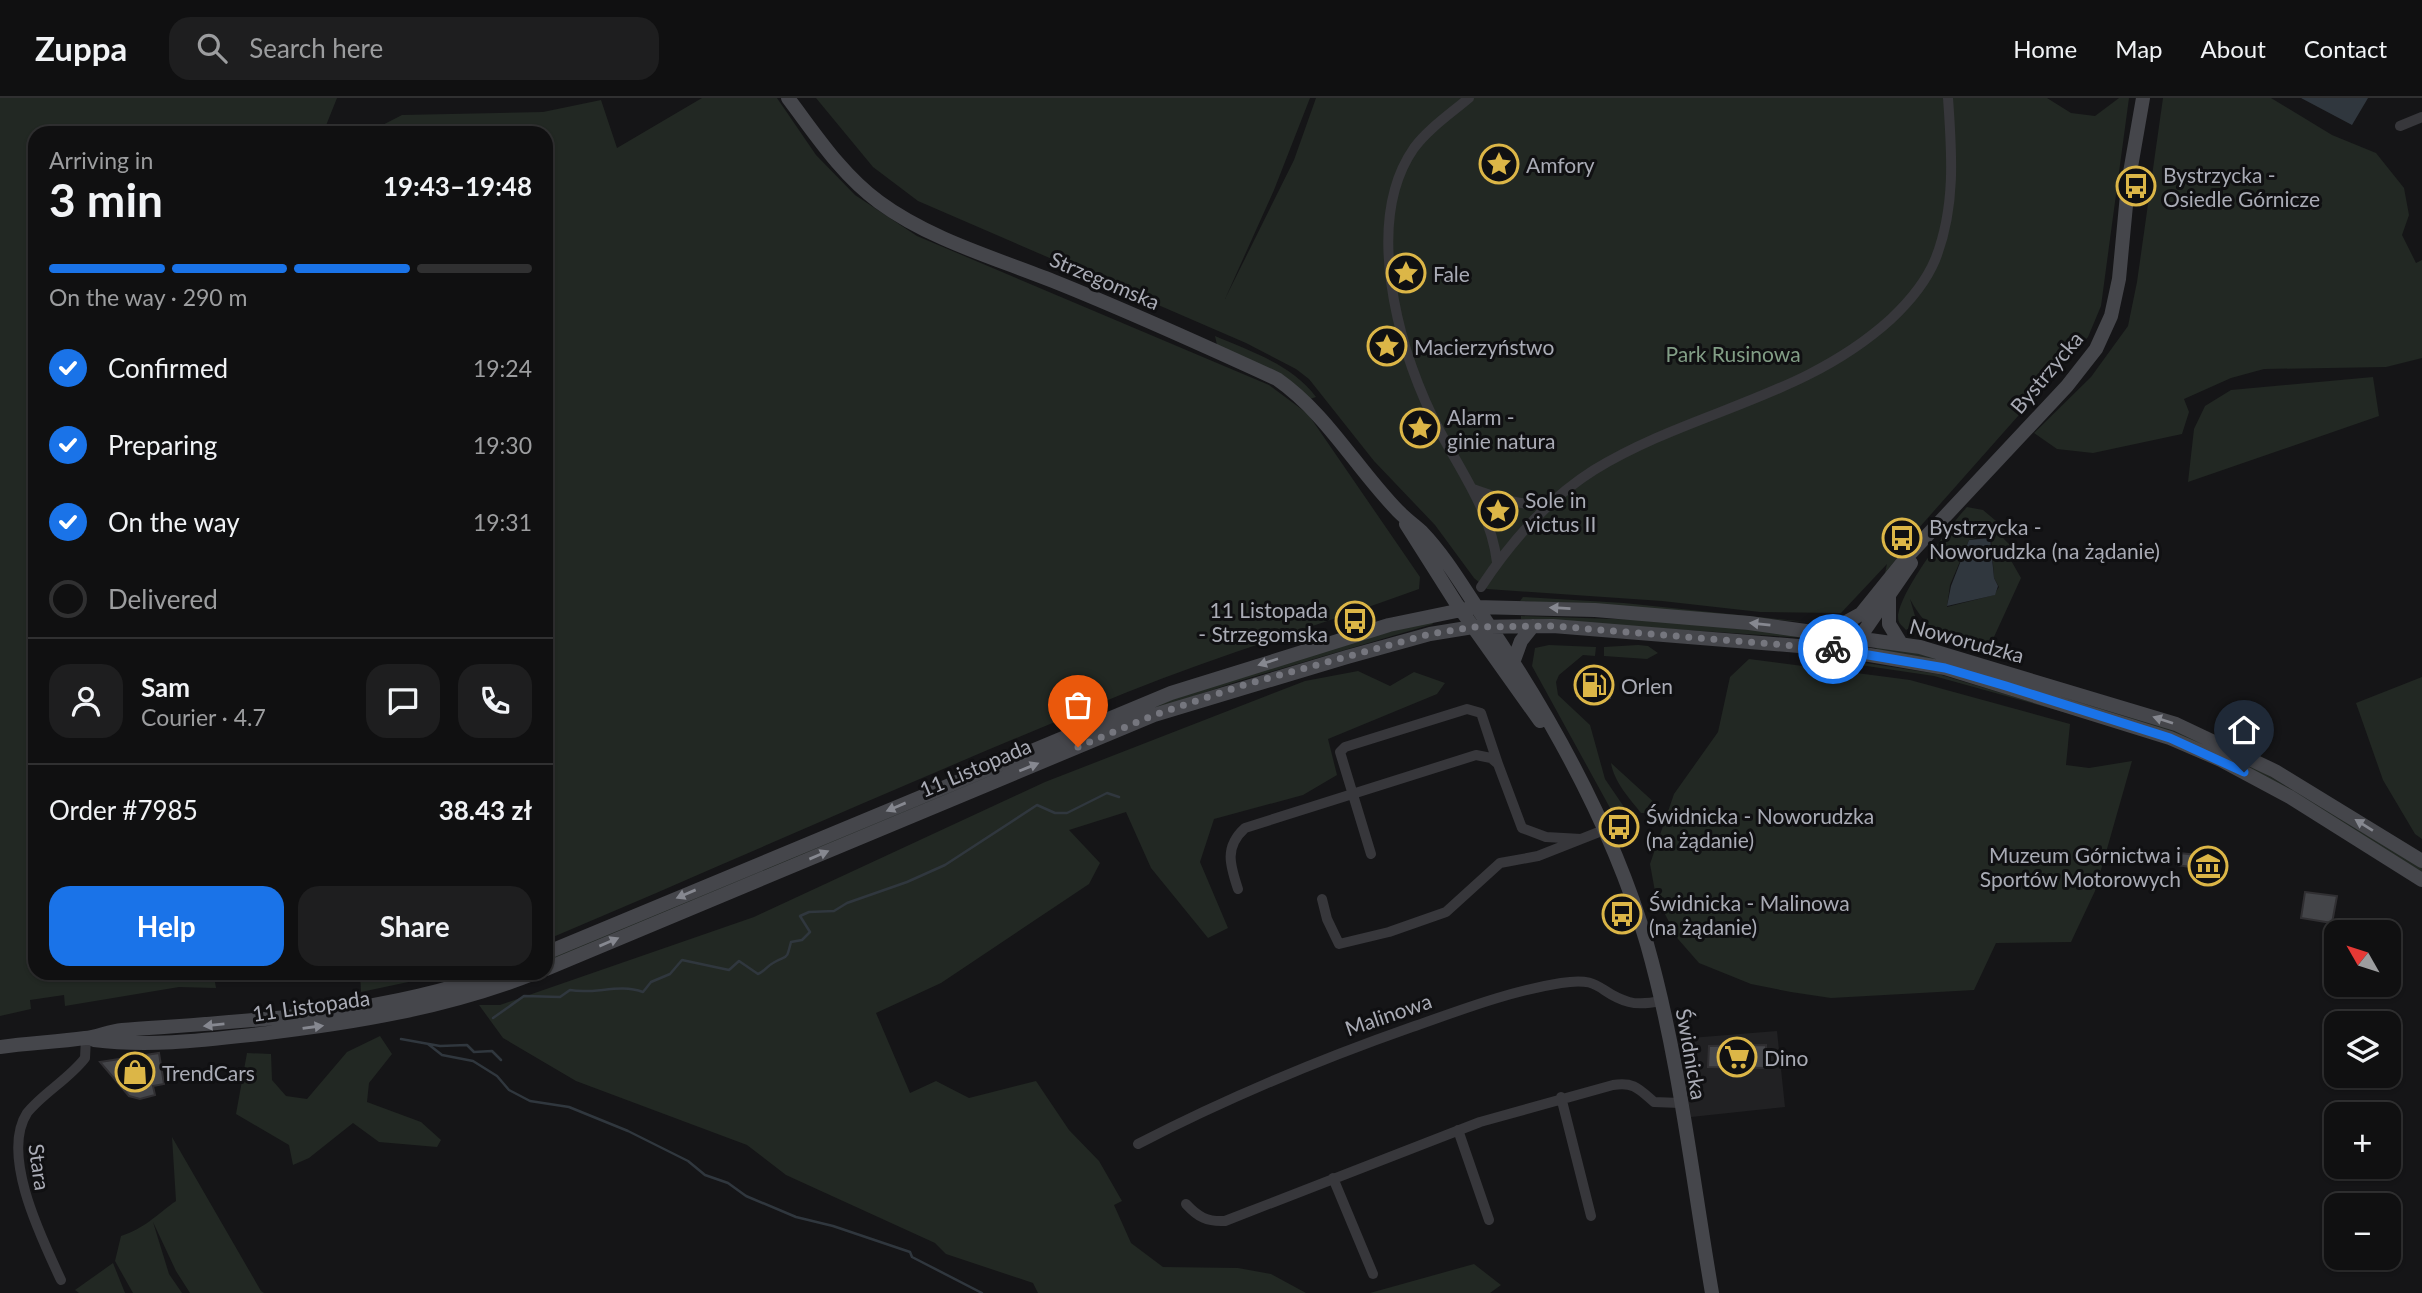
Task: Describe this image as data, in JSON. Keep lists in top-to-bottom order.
{
  "streets": {
    "main road": [
      "Strzegomska",
      "Bystrzycka",
      "Noworudzka",
      "11 Listopada",
      "Świdnicka"
    ],
    "street": ["Malinowa", "Stara"]
  },
  "crossings": [
    ["Strzegomska", "Noworudzka"],
    ["Strzegomska", "11 Listopada"],
    ["Strzegomska", "Świdnicka"],
    ["Bystrzycka", "Noworudzka"],
    ["Noworudzka", "11 Listopada"],
    ["Noworudzka", "Świdnicka"],
    ["11 Listopada", "Świdnicka"],
    ["11 Listopada", "Stara"],
    ["Malinowa", "Świdnicka"]
  ],
  "parks": ["Park Rusinowa"],
  "places": {
    "place": [
      "Amfory",
      "Fale",
      "Macierzyństwo",
      "Alarm - ginie natura",
      "Sole in victus II"
    ],
    "bus stop": [
      "Bystrzycka - Osiedle Górnicze",
      "Bystrzycka - Noworudzka (na żądanie)",
      "11 Listopada - Strzegomska",
      "Świdnicka - Noworudzka (na żądanie)",
      "Świdnicka - Malinowa (na żądanie)"
    ],
    "fuel station": ["Orlen"],
    "museum": ["Muzeum Górnictwa i Sportów Motorowych"],
    "supermarket": ["Dino"],
    "shop": ["TrendCars"]
  },
  "north": "top left",
  "page": {
    "header": "Zuppa",
    "search": "Search here",
    "nav": [
      "Home",
      "Map",
      "About",
      "Contact"
    ],
    "heading": ["3 min", "Arriving in", "19:43–19:48"],
    "panel": [
      "Sam",
      "Courier · 4.7",
      "Order #7985",
      "38.43 zł"
    ],
    "bar": "On the way · 290 m",
    "list": [
      ["Confirmed", "19:24"],
      ["Preparing", "19:30"],
      ["On the way", "19:31"],
      "Delivered"
    ],
    "buttons": ["Help", "Share"],
    "map_buttons": ["+", "−"]
  }
}
